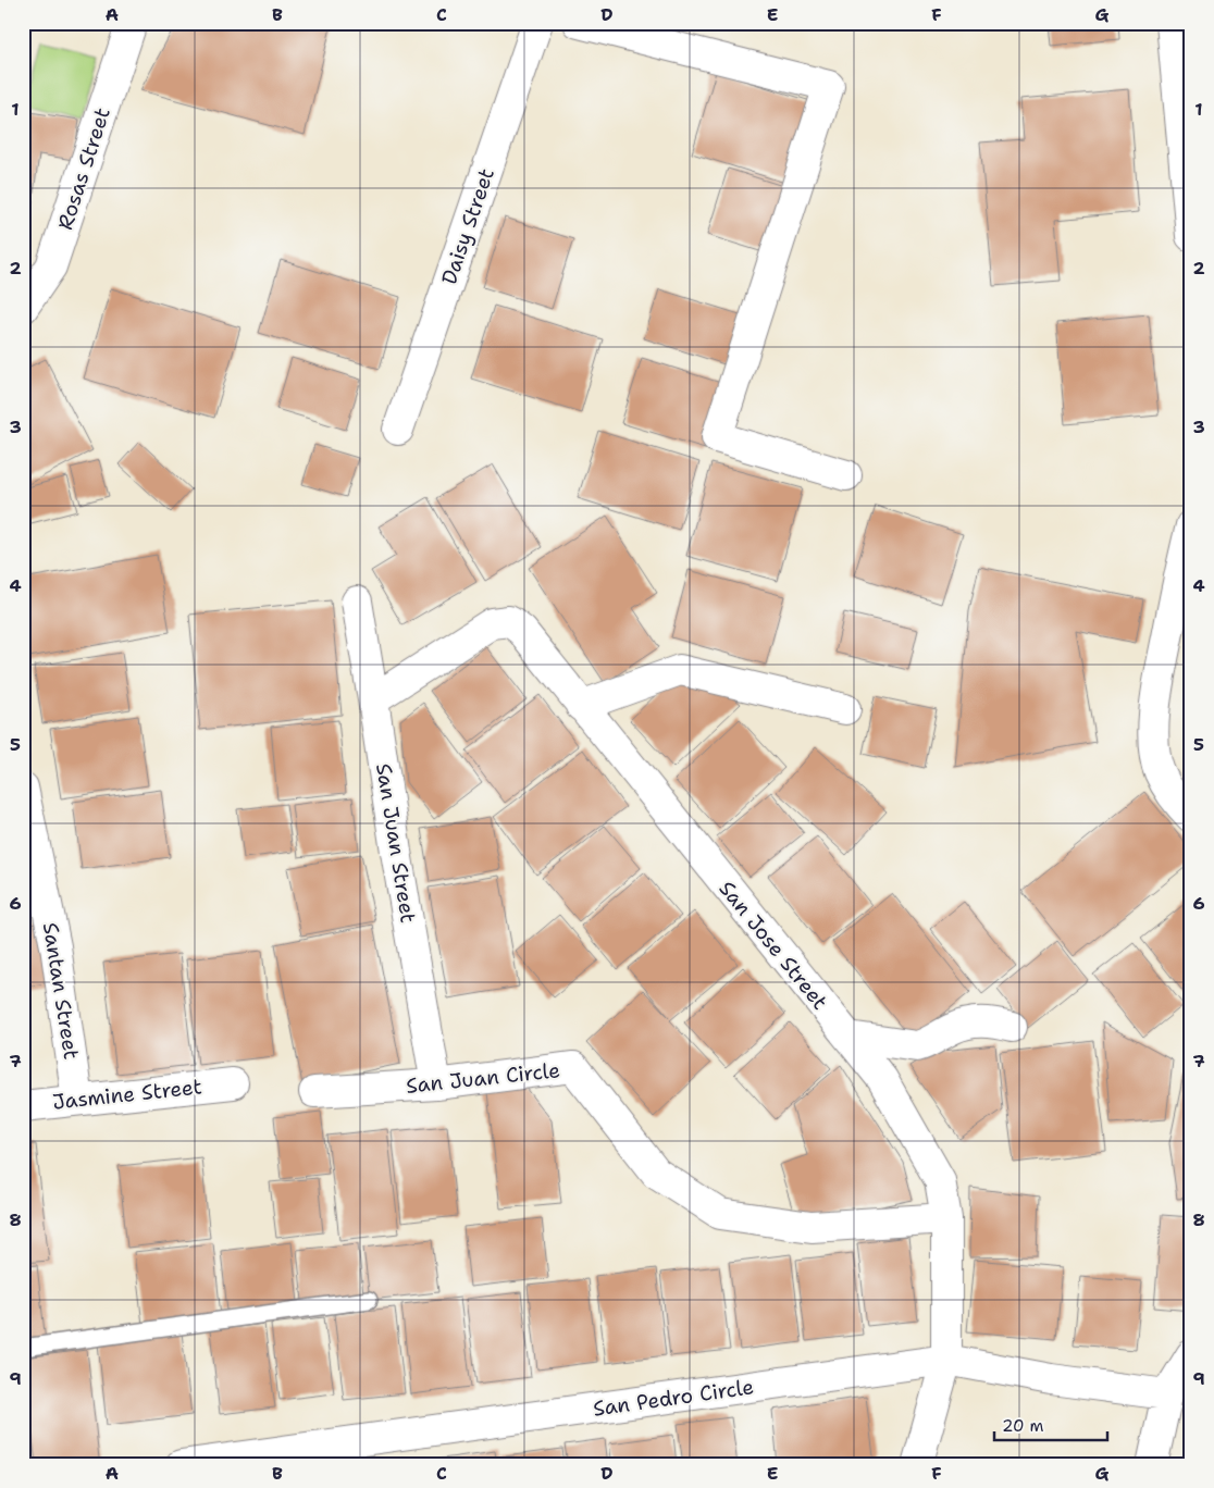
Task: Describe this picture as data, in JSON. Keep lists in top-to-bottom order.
{
  "streets": {
    "street": [
      "Rosas Street",
      "Daisy Street",
      "San Juan Street",
      "San Jose Street",
      "Santan Street",
      "San Juan Circle",
      "Jasmine Street",
      "San Pedro Circle"
    ]
  },
  "crossings": [
    ["San Juan Street", "San Jose Street"],
    ["San Juan Street", "San Juan Circle"],
    ["San Jose Street", "San Juan Circle"],
    ["San Jose Street", "San Pedro Circle"],
    ["Santan Street", "Jasmine Street"]
  ],
  "scale_bar": "20 m",
  "grid": {
    "columns": [
      "A",
      "B",
      "C",
      "D",
      "E",
      "F",
      "G"
    ],
    "rows": [
      "1",
      "2",
      "3",
      "4",
      "5",
      "6",
      "7",
      "8",
      "9"
    ]
  }
}
